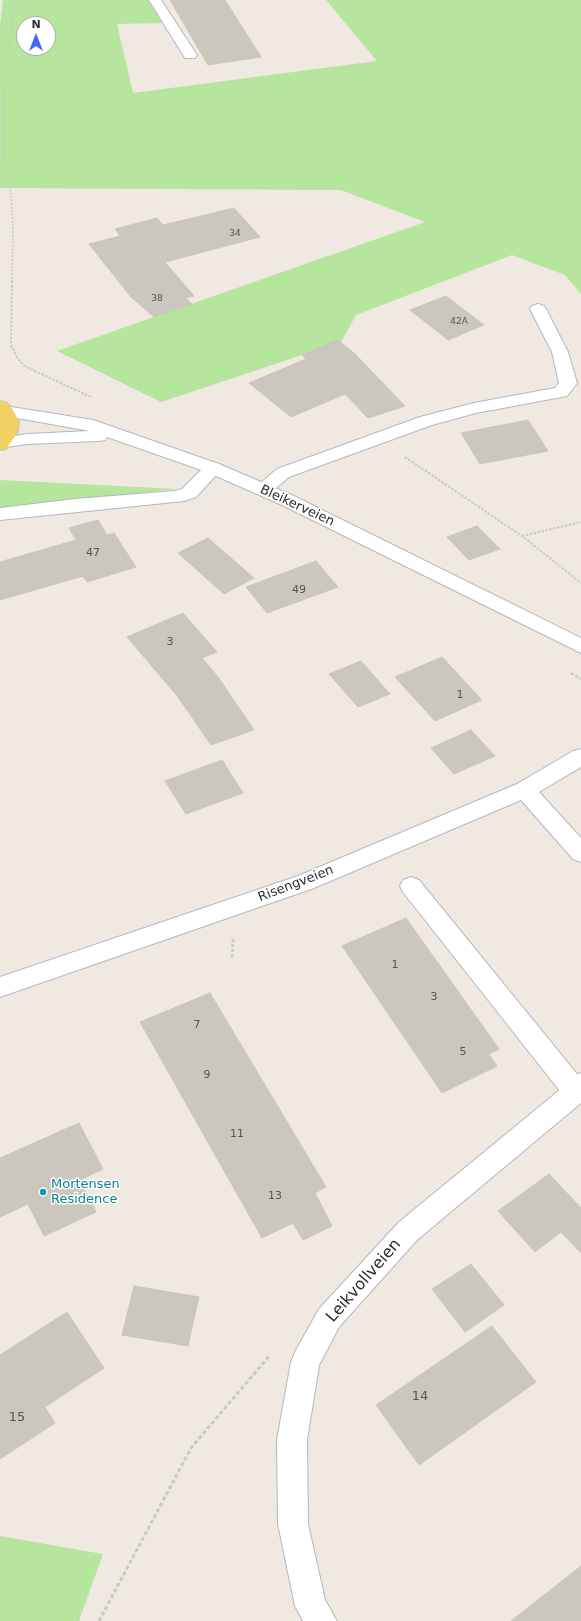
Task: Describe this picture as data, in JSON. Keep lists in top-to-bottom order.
{
  "streets": {
    "street": ["Bleikerveien", "Risengveien", "Leikvollveien"]
  },
  "places": ["Mortensen Residence"],
  "house_numbers": [
    "34",
    "38",
    "42A",
    "47",
    "49",
    "3",
    "1",
    "1",
    "3",
    "7",
    "5",
    "9",
    "11",
    "13",
    "14",
    "15"
  ],
  "north": "top"
}
